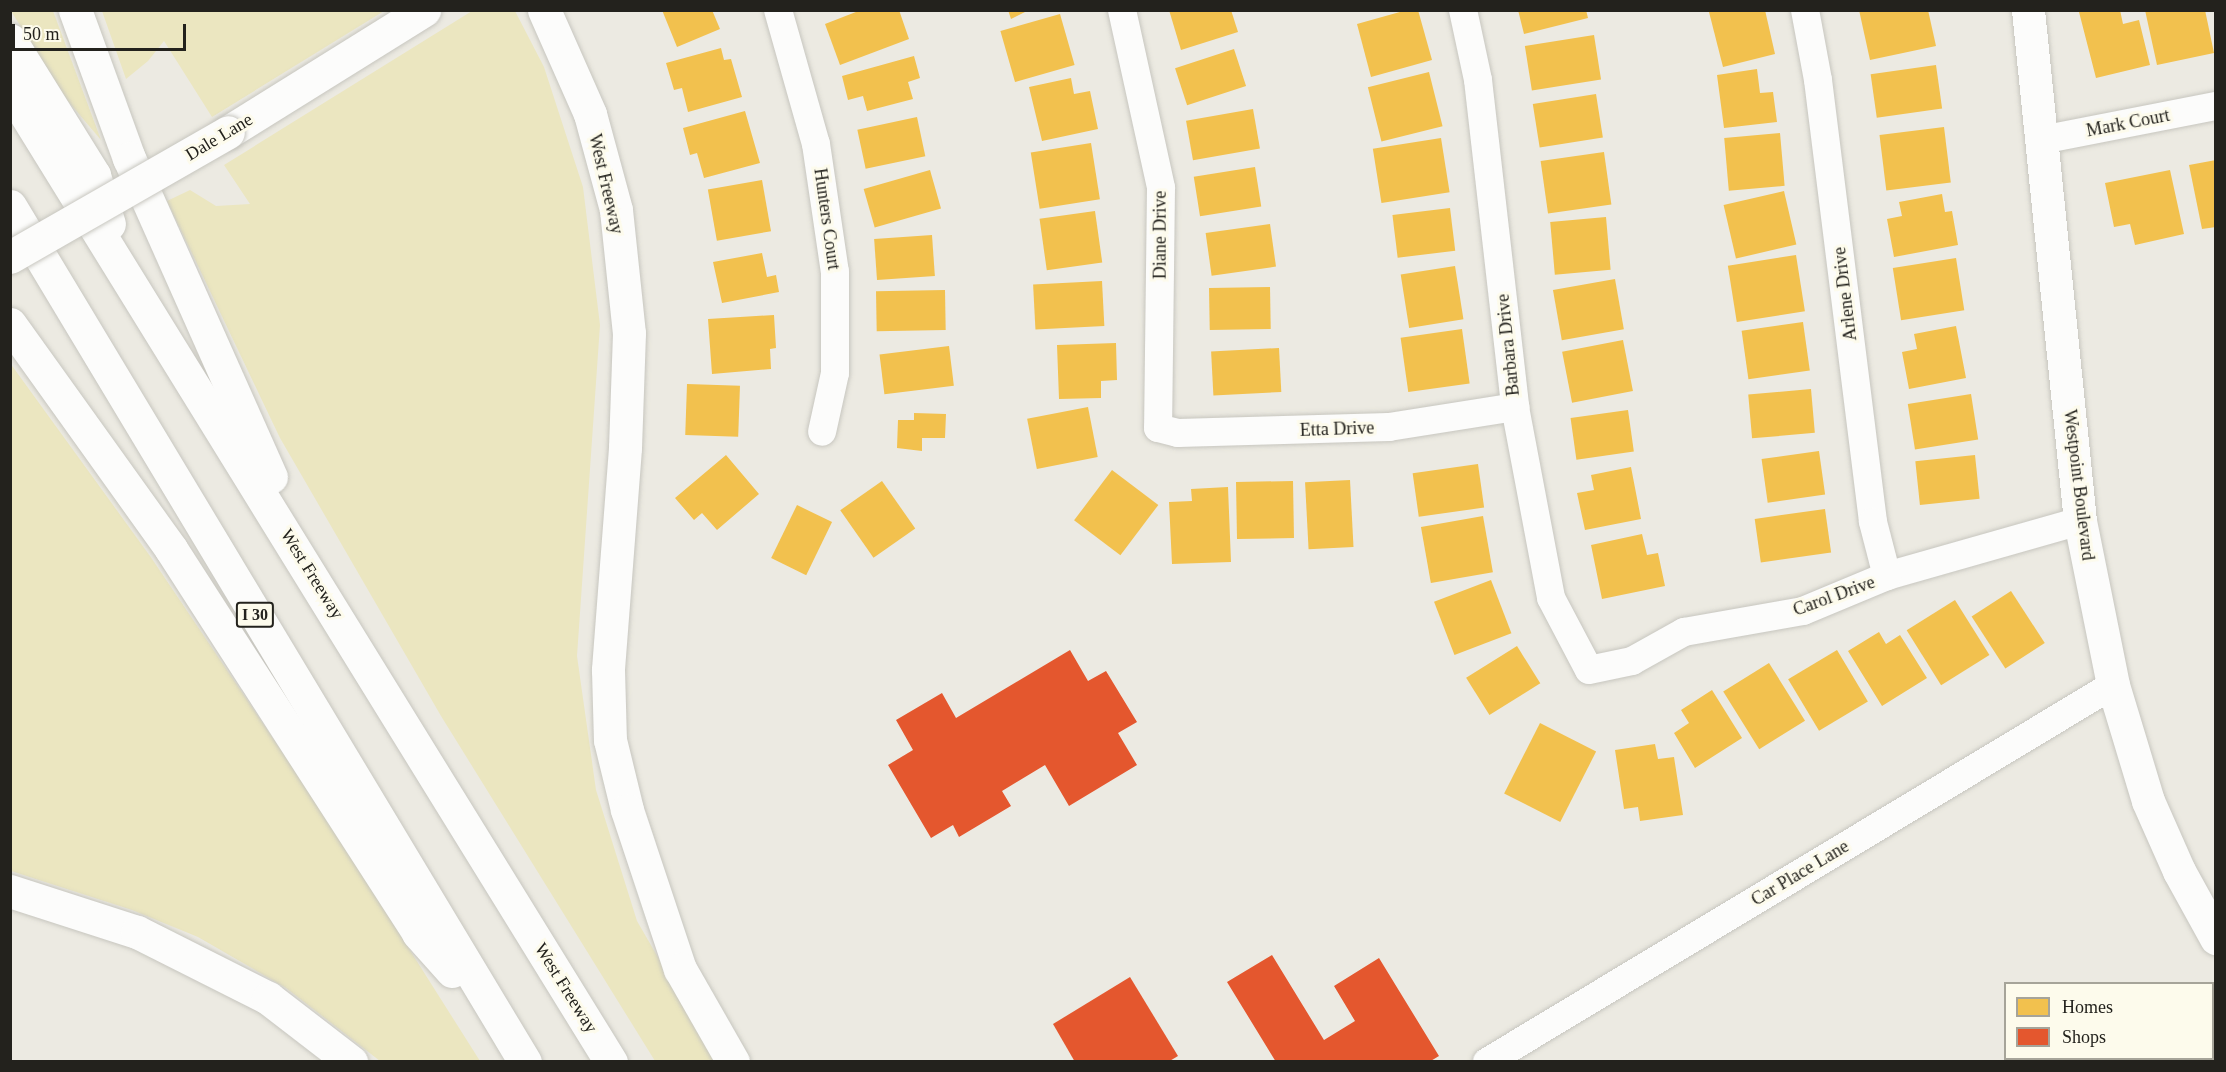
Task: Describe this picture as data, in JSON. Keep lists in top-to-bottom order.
{
  "streets": {
    "main road": [
      "Dale Lane",
      "West Freeway",
      "Westpoint Boulevard",
      "I 30"
    ],
    "street": [
      "Mark Court",
      "Hunters Court",
      "Diane Drive",
      "Arlene Drive",
      "Barbara Drive",
      "Etta Drive",
      "Carol Drive",
      "Car Place Lane"
    ]
  },
  "crossings": [
    ["Mark Court", "Westpoint Boulevard"],
    ["Diane Drive", "Etta Drive"],
    ["Arlene Drive", "Carol Drive"],
    ["Barbara Drive", "Etta Drive"],
    ["Barbara Drive", "Carol Drive"],
    ["Westpoint Boulevard", "Carol Drive"],
    ["Westpoint Boulevard", "Car Place Lane"]
  ],
  "legend": ["Homes", "Shops"],
  "scale_bar": "50 m"
}
